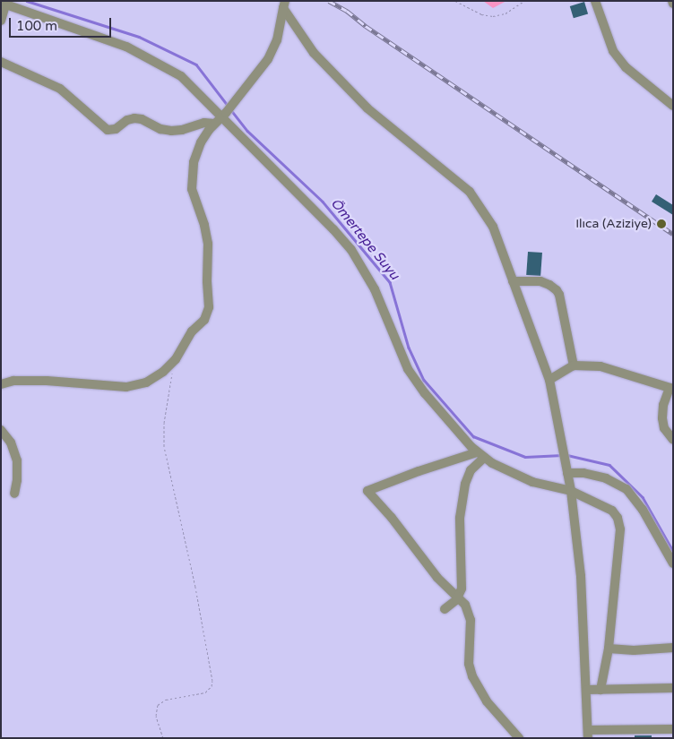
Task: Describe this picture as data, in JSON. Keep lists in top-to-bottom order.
{
  "water": ["Ömertepe Suyu"],
  "places": ["Ilıca (Aziziye)"],
  "scale_bar": "100 m"
}
